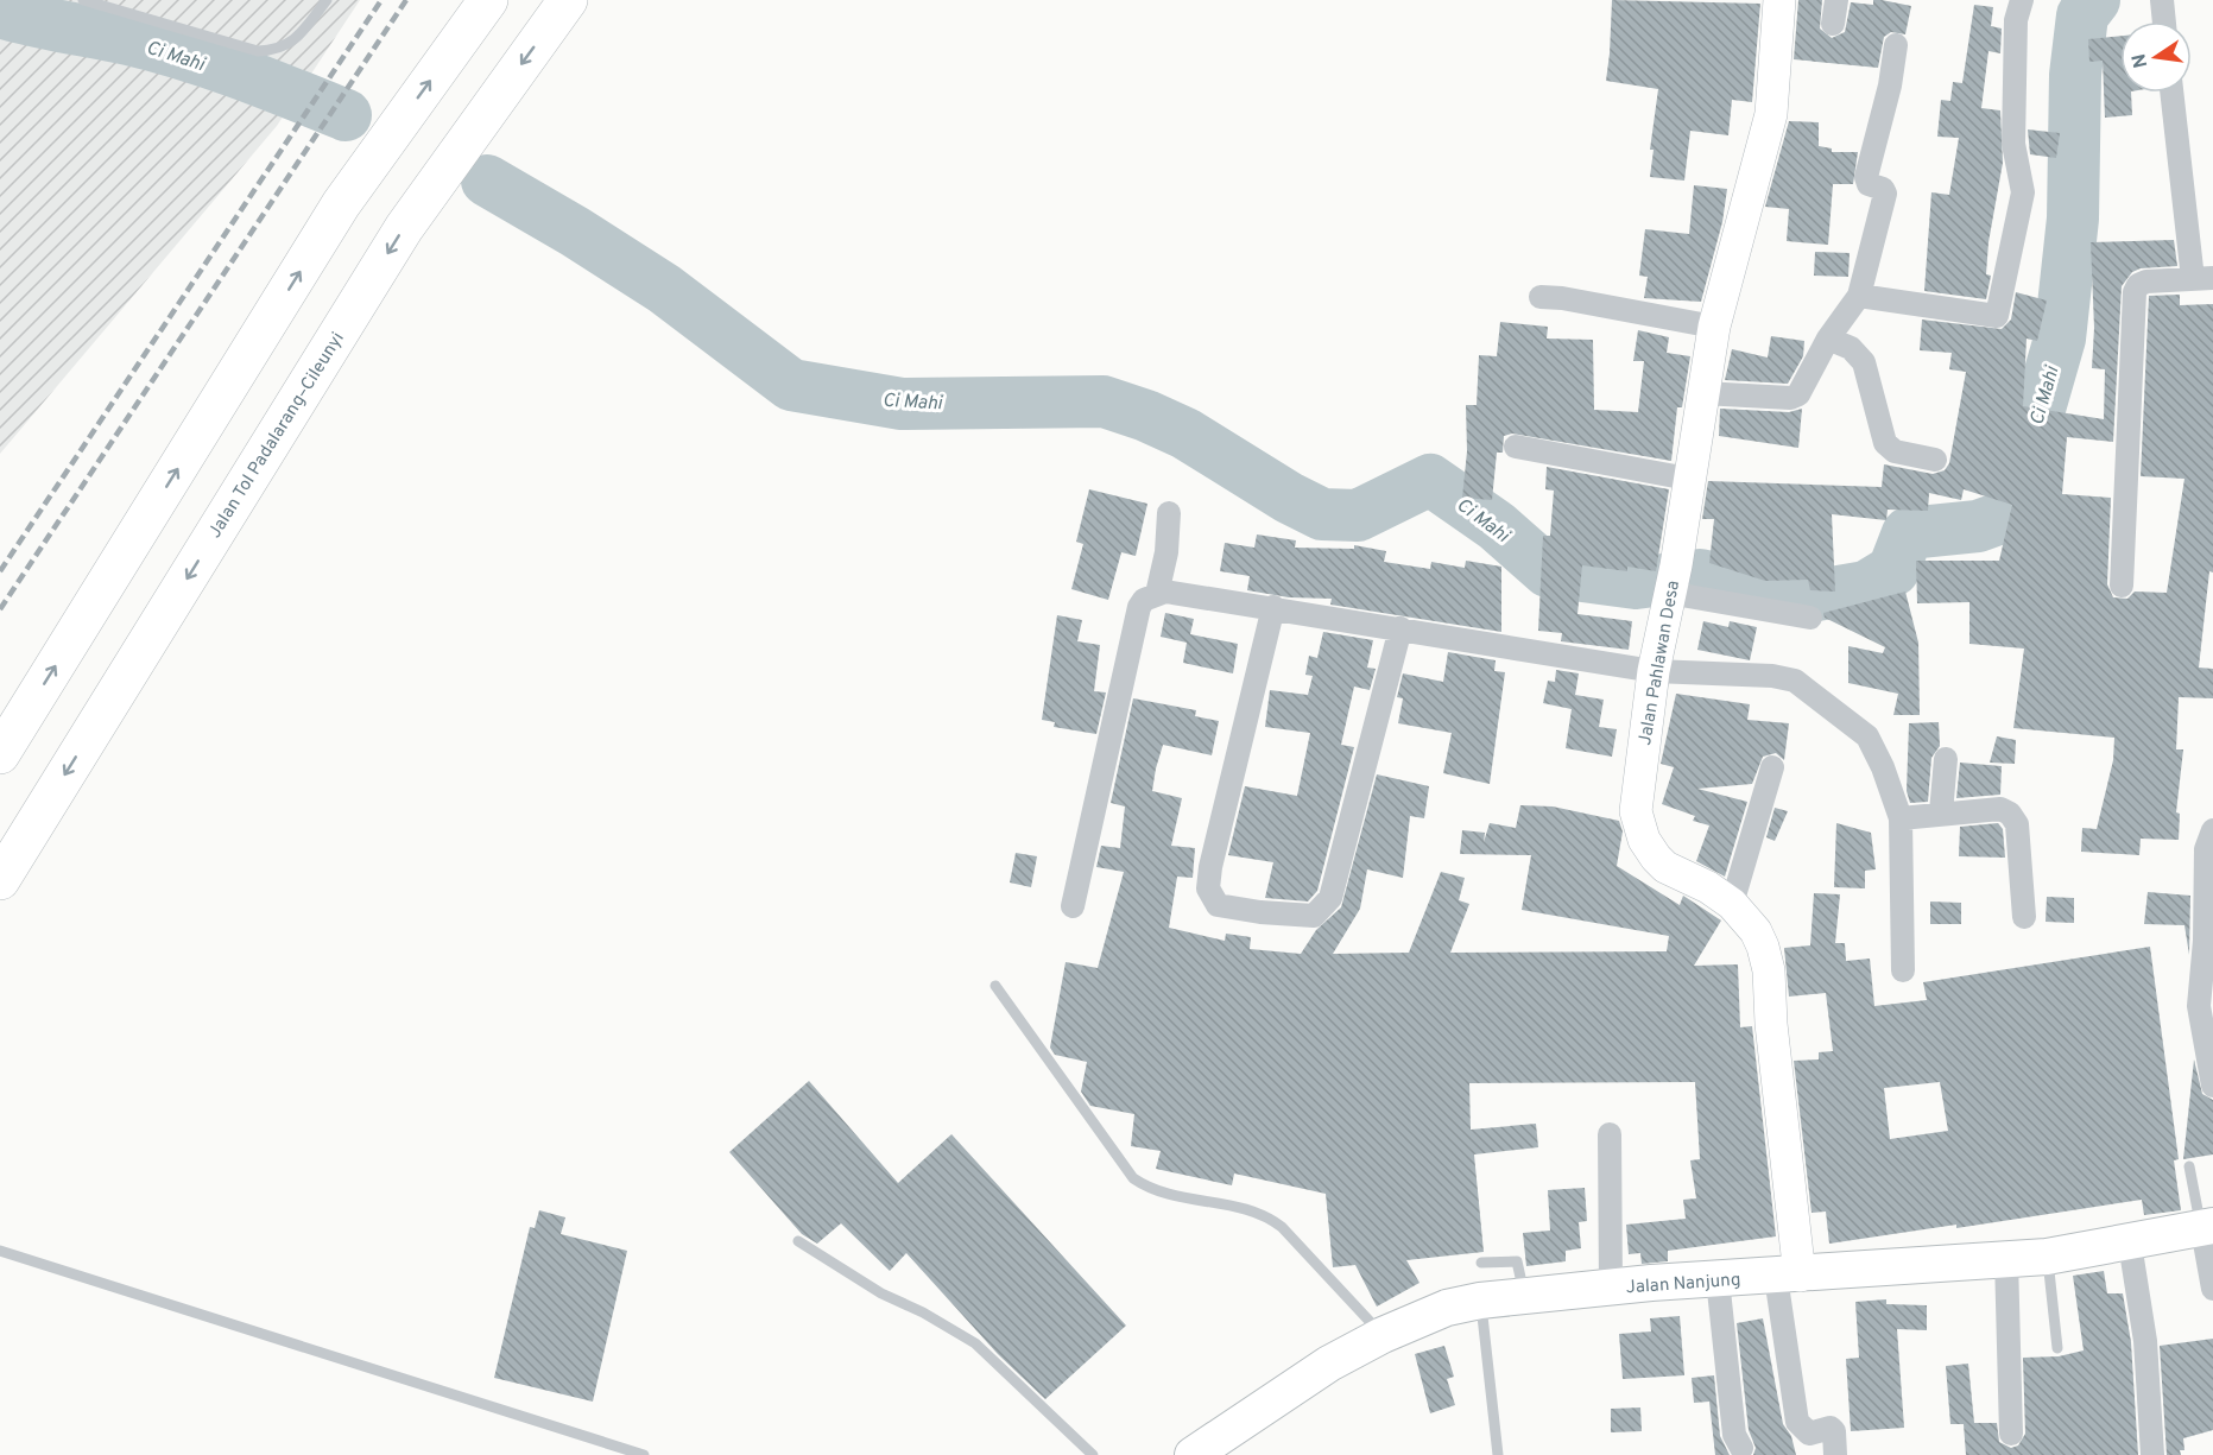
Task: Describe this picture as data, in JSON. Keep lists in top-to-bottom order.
{
  "streets": {
    "highway": ["Jalan Tol Padalarang–Cileunyi"],
    "main road": ["Jalan Pahlawan Desa", "Jalan Nanjung"]
  },
  "crossings": [
    ["Jalan Pahlawan Desa", "Jalan Nanjung"]
  ],
  "water": ["Ci Mahi"],
  "north": "left"
}
